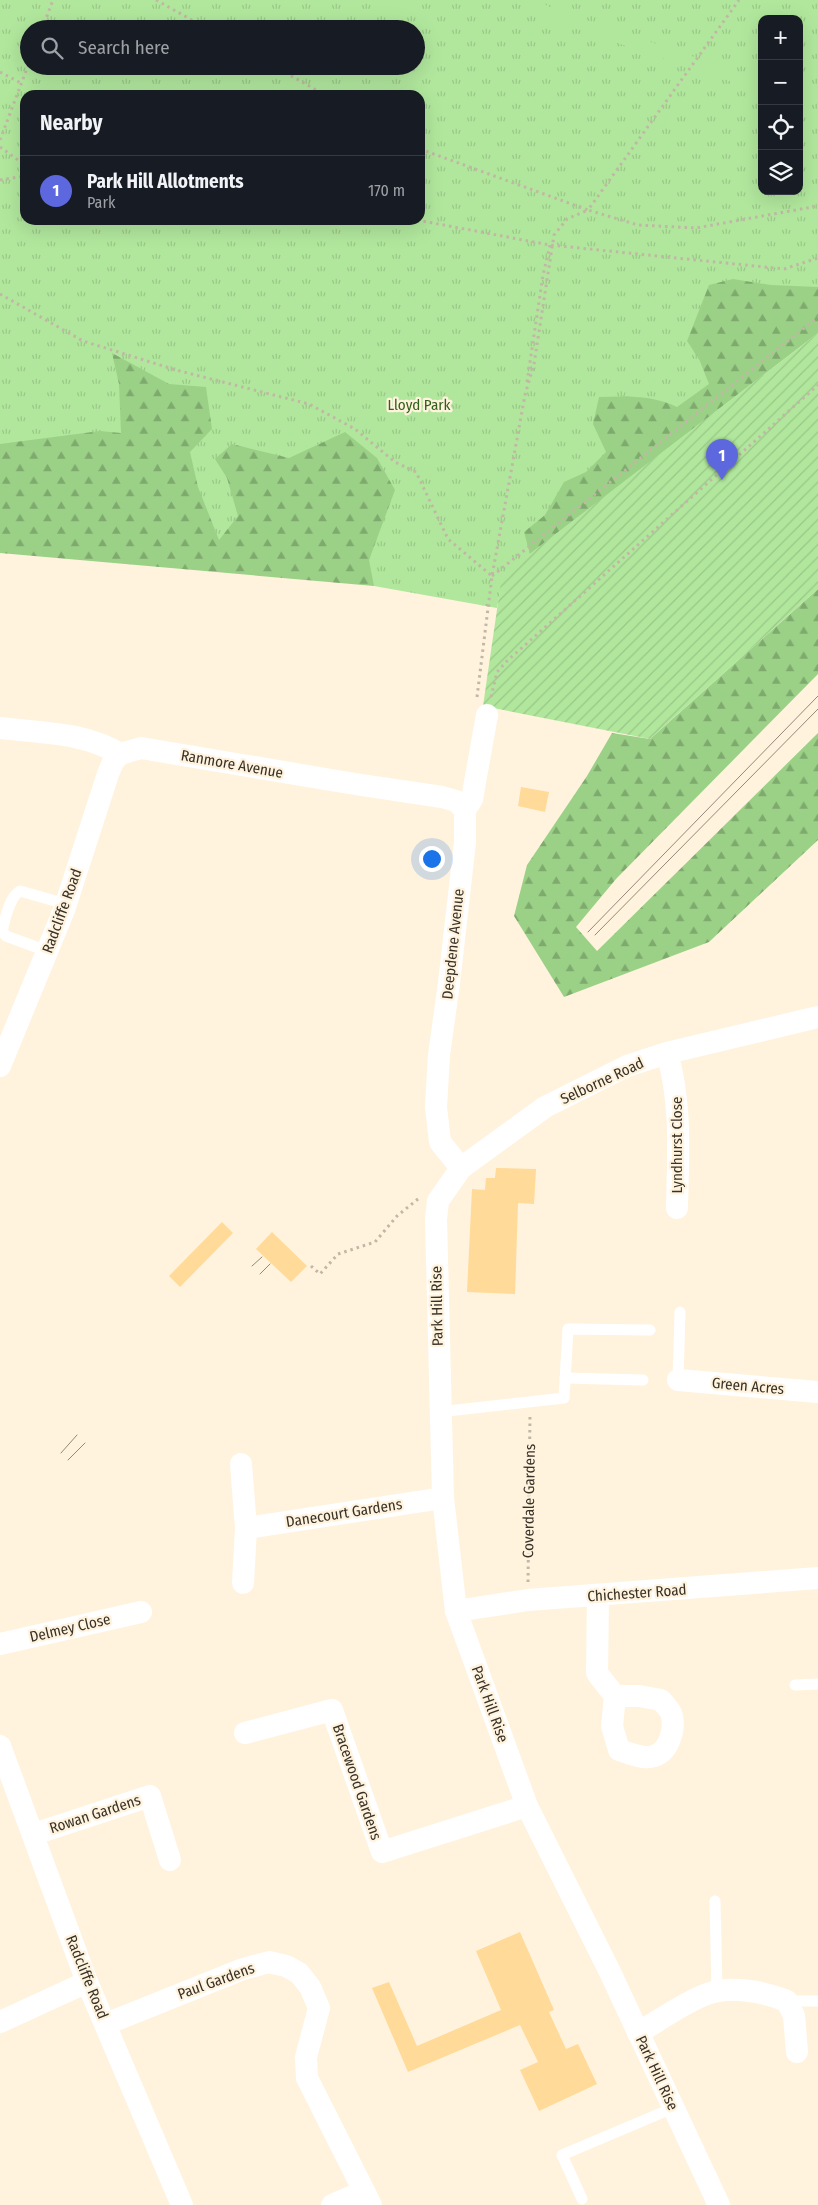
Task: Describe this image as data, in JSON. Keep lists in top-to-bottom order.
{
  "streets": {
    "street": [
      "Ranmore Avenue",
      "Radcliffe Road",
      "Deepdene Avenue",
      "Selborne Road",
      "Lyndhurst Close",
      "Park Hill Rise",
      "Green Acres",
      "Danecourt Gardens",
      "Chichester Road",
      "Delmey Close",
      "Bracewood Gardens",
      "Rowan Gardens",
      "Paul Gardens"
    ],
    "path": ["Coverdale Gardens"]
  },
  "crossings": [
    ["Ranmore Avenue", "Radcliffe Road"],
    ["Ranmore Avenue", "Deepdene Avenue"],
    ["Radcliffe Road", "Rowan Gardens"],
    ["Radcliffe Road", "Paul Gardens"],
    ["Deepdene Avenue", "Selborne Road"],
    ["Selborne Road", "Lyndhurst Close"],
    ["Park Hill Rise", "Danecourt Gardens"],
    ["Park Hill Rise", "Chichester Road"],
    ["Park Hill Rise", "Bracewood Gardens"],
    ["Coverdale Gardens", "Chichester Road"]
  ],
  "parks": ["Lloyd Park"],
  "page": {
    "map_buttons": ["+", "−"],
    "search": "Search here",
    "heading": "Nearby",
    "list": [
      {
        "mark": "1",
        "name": "Park Hill Allotments",
        "note": "Park",
        "value": "170 m"
      }
    ],
    "pins": "1"
  }
}
